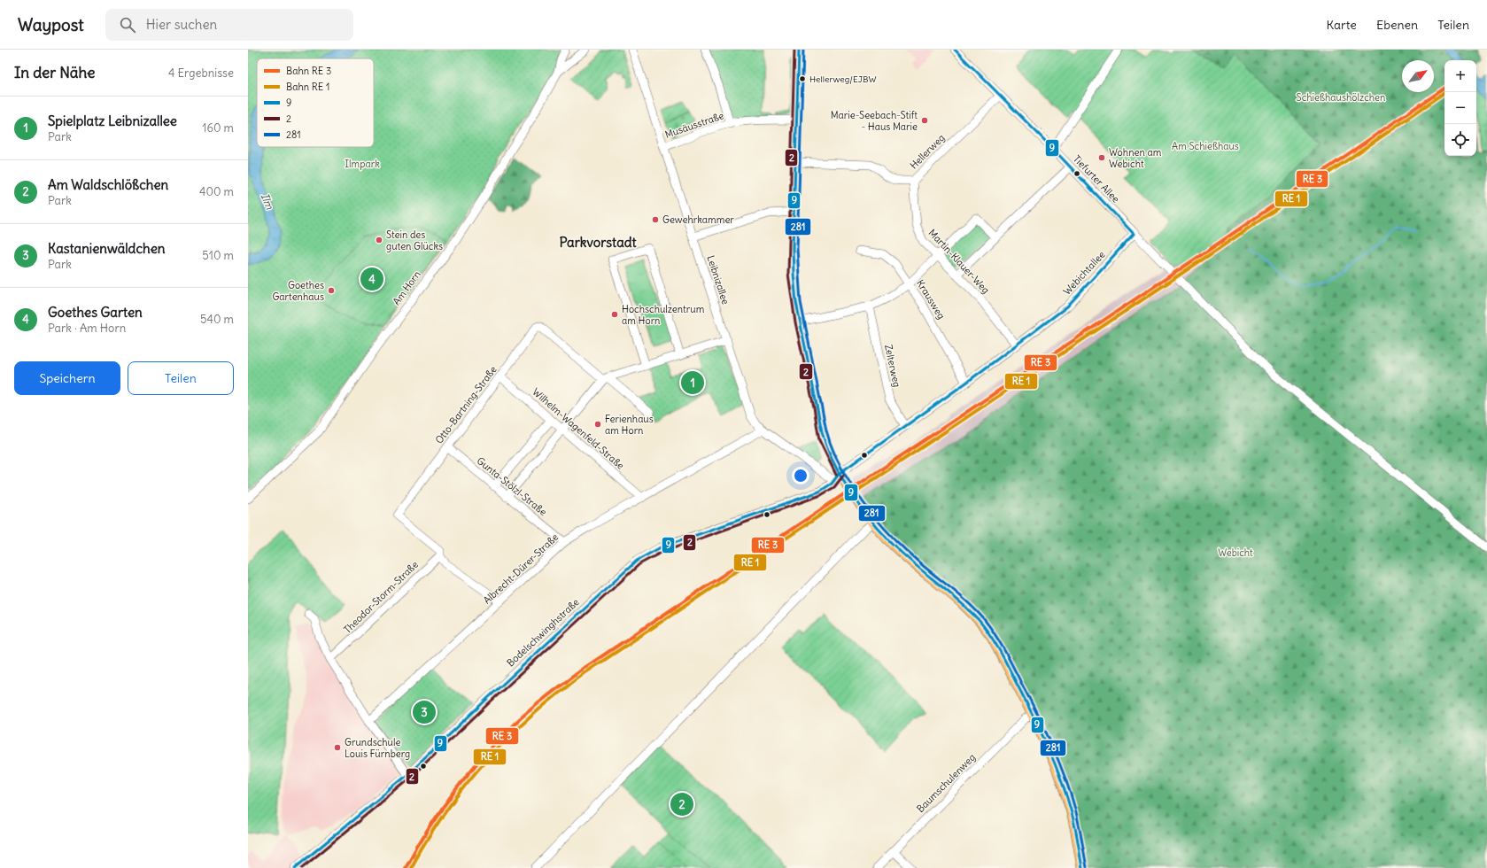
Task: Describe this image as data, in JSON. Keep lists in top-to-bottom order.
{
  "streets": {
    "street": [
      "Musäusstraße",
      "Hellerweg",
      "Tiefurter Allee",
      "Martin-Klauer-Weg",
      "Webichtallee",
      "Leibnizallee",
      "Am Horn",
      "Krausweg",
      "Zelterweg",
      "Otto-Bartning-Straße",
      "Wilhelm-Wagenfeld-Straße",
      "Gunta-Stölzl-Straße",
      "Albrecht-Dürer-Straße",
      "Theodor-Storm-Straße",
      "Bodelschwinghstraße",
      "Baumschulenweg"
    ]
  },
  "crossings": [
    ["Musäusstraße", "Leibnizallee"],
    ["Hellerweg", "Tiefurter Allee"],
    ["Hellerweg", "Martin-Klauer-Weg"],
    ["Tiefurter Allee", "Webichtallee"],
    ["Martin-Klauer-Weg", "Webichtallee"],
    ["Webichtallee", "Leibnizallee"],
    ["Webichtallee", "Krausweg"],
    ["Webichtallee", "Zelterweg"],
    ["Webichtallee", "Bodelschwinghstraße"],
    ["Leibnizallee", "Albrecht-Dürer-Straße"],
    ["Leibnizallee", "Bodelschwinghstraße"],
    ["Otto-Bartning-Straße", "Wilhelm-Wagenfeld-Straße"],
    ["Otto-Bartning-Straße", "Gunta-Stölzl-Straße"],
    ["Otto-Bartning-Straße", "Albrecht-Dürer-Straße"],
    ["Otto-Bartning-Straße", "Theodor-Storm-Straße"],
    ["Wilhelm-Wagenfeld-Straße", "Albrecht-Dürer-Straße"],
    ["Gunta-Stölzl-Straße", "Albrecht-Dürer-Straße"]
  ],
  "districts": ["Parkvorstadt"],
  "water": ["Ilm"],
  "parks": [
    "Schießhaushölzchen",
    "Am Schießhaus",
    "Ilmpark",
    "Webicht"
  ],
  "places": [
    "Hellerweg/EJBW",
    "Marie-Seebach-Stift - Haus Marie",
    "Wohnen am Webicht",
    "Gewehrkammer",
    "Stein des guten Glücks",
    "Goethes Gartenhaus",
    "Hochschulzentrum am Horn",
    "Ferienhaus am Horn",
    "Grundschule Louis Fürnberg"
  ],
  "lines": ["transit line 9", "transit line 2", "transit line 281"],
  "legend": [
    "Bahn RE 3",
    "Bahn RE 1",
    "9",
    "2",
    "281"
  ],
  "north": "top right",
  "page": {
    "header": "Waypost",
    "search": "Hier suchen",
    "nav": ["Karte", "Ebenen", "Teilen"],
    "heading": ["In der Nähe", "4 Ergebnisse"],
    "map_buttons": ["+", "−"],
    "list": [
      {
        "mark": "1",
        "name": "Spielplatz Leibnizallee",
        "note": "Park",
        "value": "160 m"
      },
      {
        "mark": "2",
        "name": "Am Waldschlößchen",
        "note": "Park",
        "value": "400 m"
      },
      {
        "mark": "3",
        "name": "Kastanienwäldchen",
        "note": "Park",
        "value": "510 m"
      },
      {
        "mark": "4",
        "name": "Goethes Garten",
        "note": "Park · Am Horn",
        "value": "540 m"
      }
    ],
    "pins": [
      "4",
      "1",
      "3",
      "2"
    ],
    "buttons": ["Speichern", "Teilen"]
  }
}
